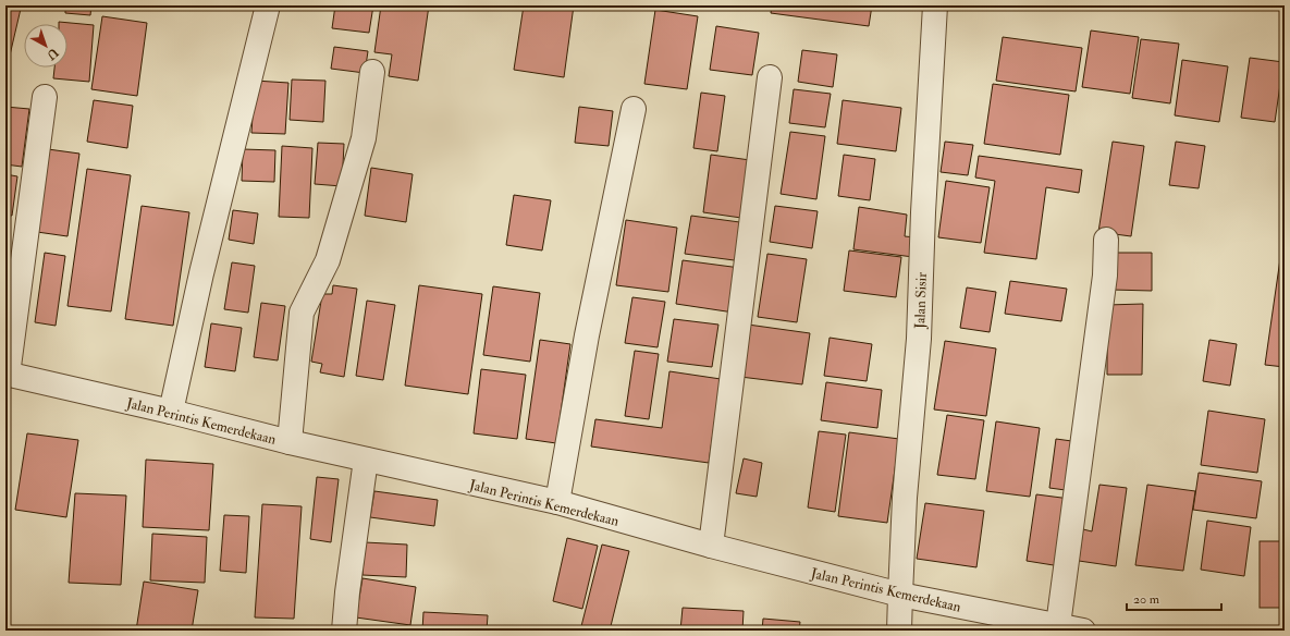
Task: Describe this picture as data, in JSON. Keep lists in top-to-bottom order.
{
  "streets": {
    "street": ["Jalan Sisir", "Jalan Perintis Kemerdekaan"]
  },
  "crossings": [
    ["Jalan Sisir", "Jalan Perintis Kemerdekaan"]
  ],
  "scale_bar": "20 m",
  "north": "bottom right"
}
